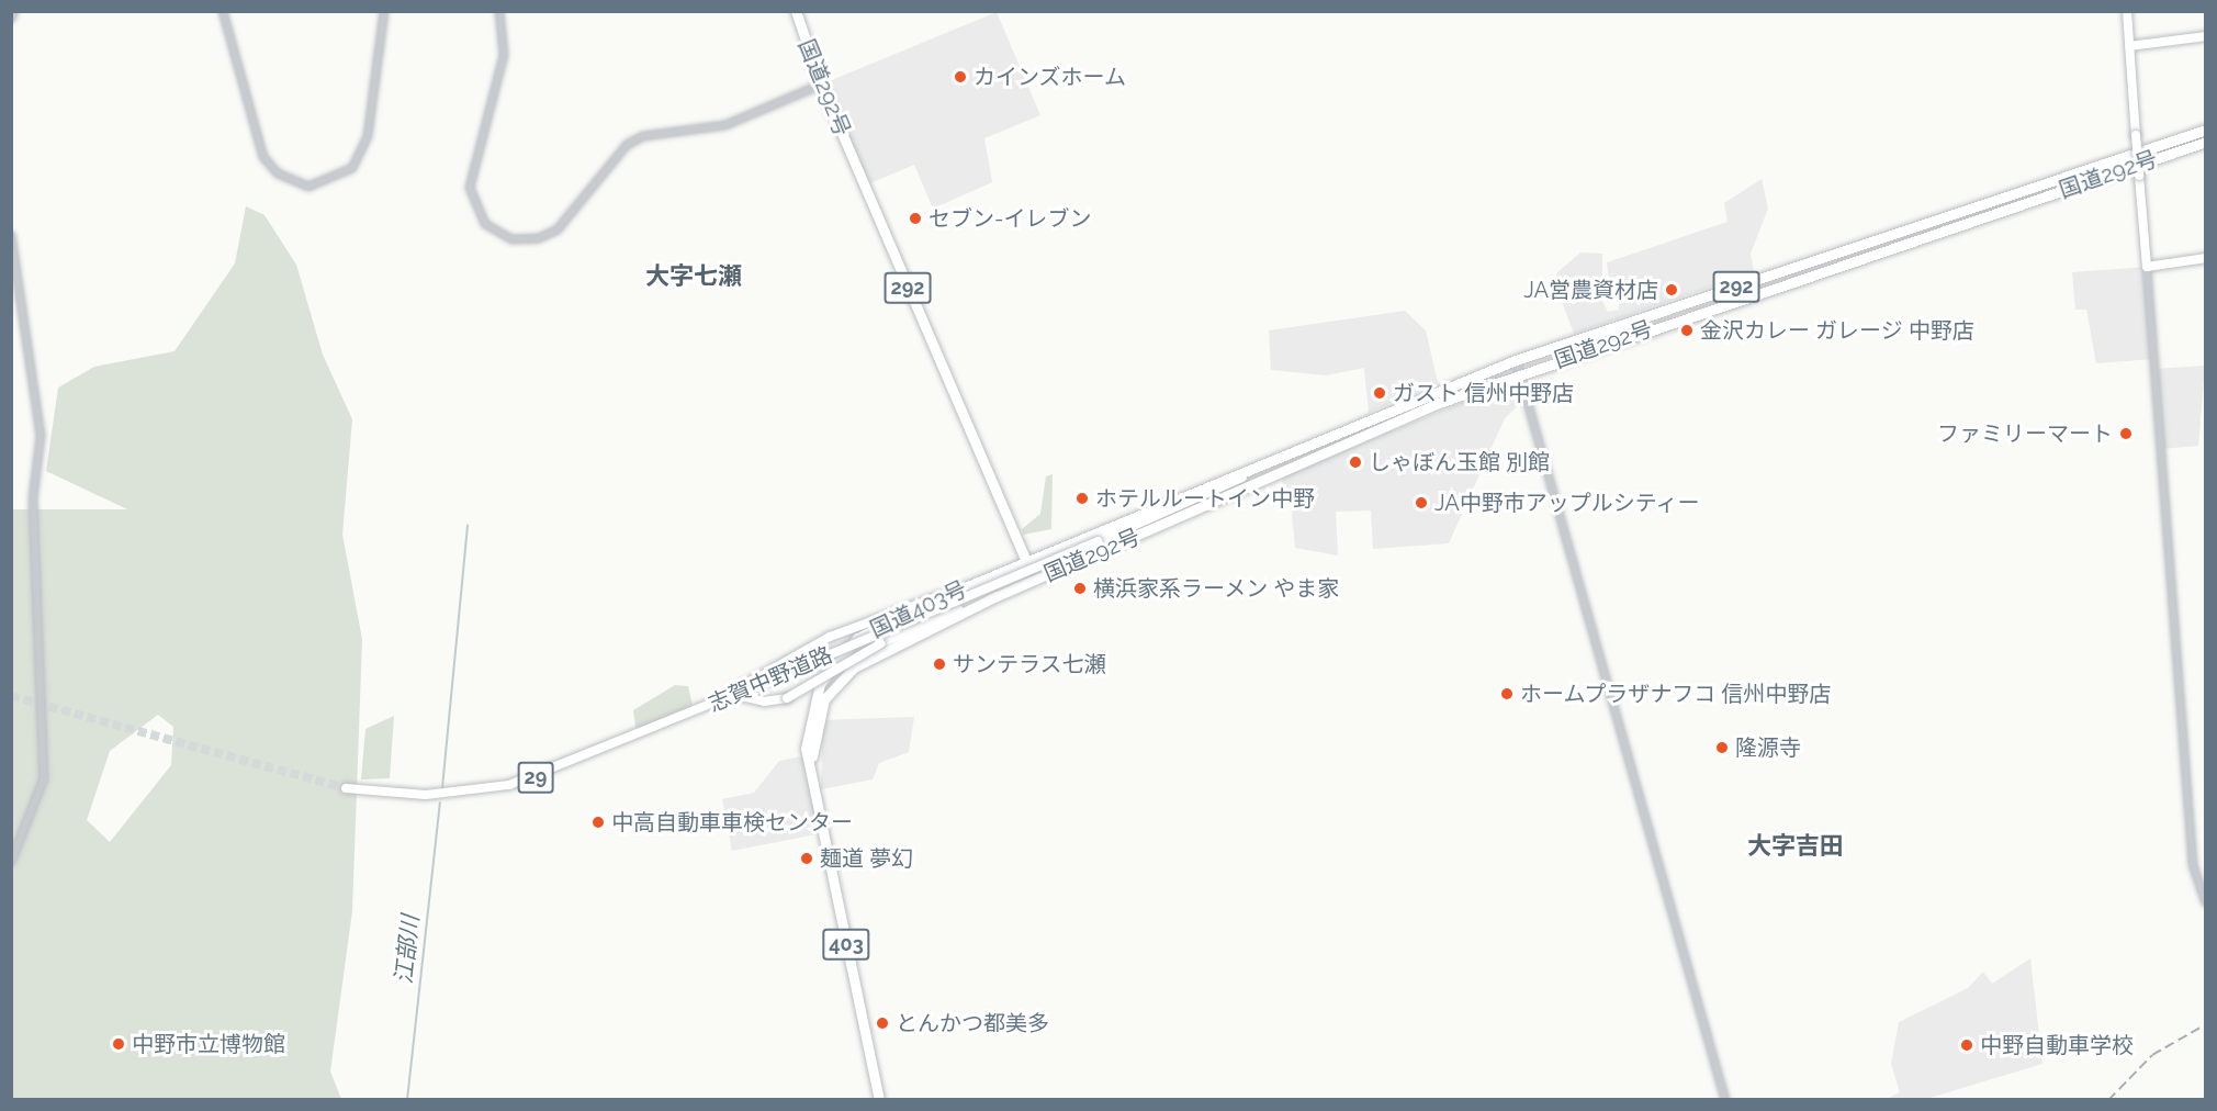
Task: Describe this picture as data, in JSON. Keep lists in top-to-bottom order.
{
  "streets": {
    "highway": [
      "国道292号",
      "292",
      "国道403号",
      "403"
    ],
    "main road": ["志賀中野道路", "29"]
  },
  "crossings": [
    ["国道292号", "国道403号"],
    ["国道292号", "志賀中野道路"],
    ["国道403号", "29"],
    ["志賀中野道路", "29"]
  ],
  "districts": ["大字七瀬", "大字吉田"],
  "water": ["江部川"],
  "places": [
    "カインズホーム",
    "セブン-イレブン",
    "JA営農資材店",
    "金沢カレー ガレージ 中野店",
    "ガスト 信州中野店",
    "ファミリーマート",
    "しゃぼん玉館 別館",
    "ホテルルートイン中野",
    "JA中野市アップルシティー",
    "横浜家系ラーメン やま家",
    "サンテラス七瀬",
    "ホームプラザナフコ 信州中野店",
    "隆源寺",
    "中高自動車車検センター",
    "麺道 夢幻",
    "とんかつ都美多",
    "中野市立博物館",
    "中野自動車学校"
  ]
}
